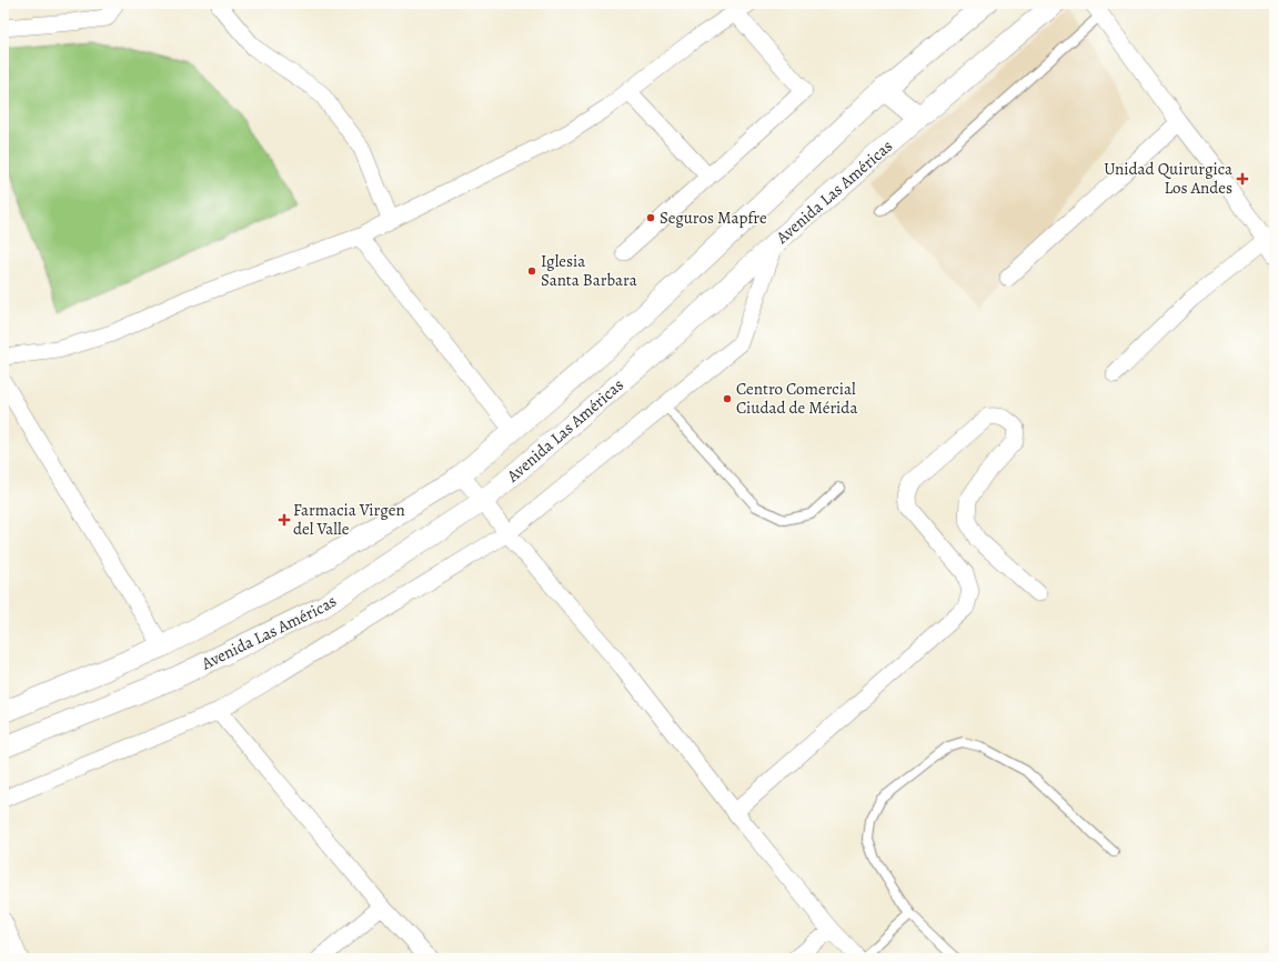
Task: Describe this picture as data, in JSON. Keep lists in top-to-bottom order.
{
  "streets": {
    "street": ["Avenida Las Américas"]
  },
  "places": {
    "health": ["Unidad Quirurgica Los Andes", "Farmacia Virgen del Valle"],
    "other": ["Seguros Mapfre", "Iglesia Santa Barbara", "Centro Comercial Ciudad de Mérida"]
  }
}
